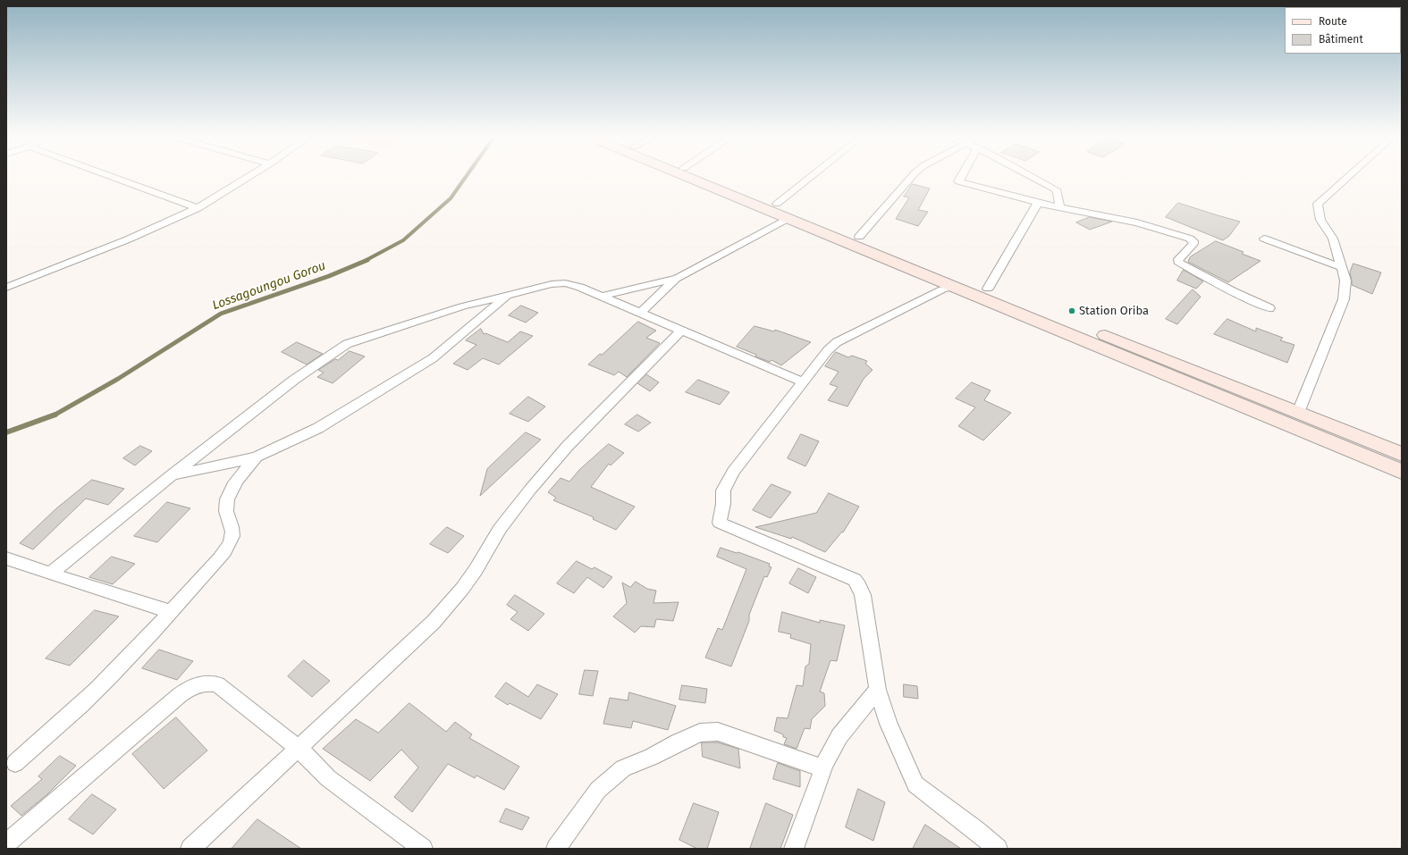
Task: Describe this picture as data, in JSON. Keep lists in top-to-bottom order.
{
  "water": ["Lossagoungou Gorou"],
  "places": ["Station Oriba"],
  "legend": ["Route", "Bâtiment"]
}
